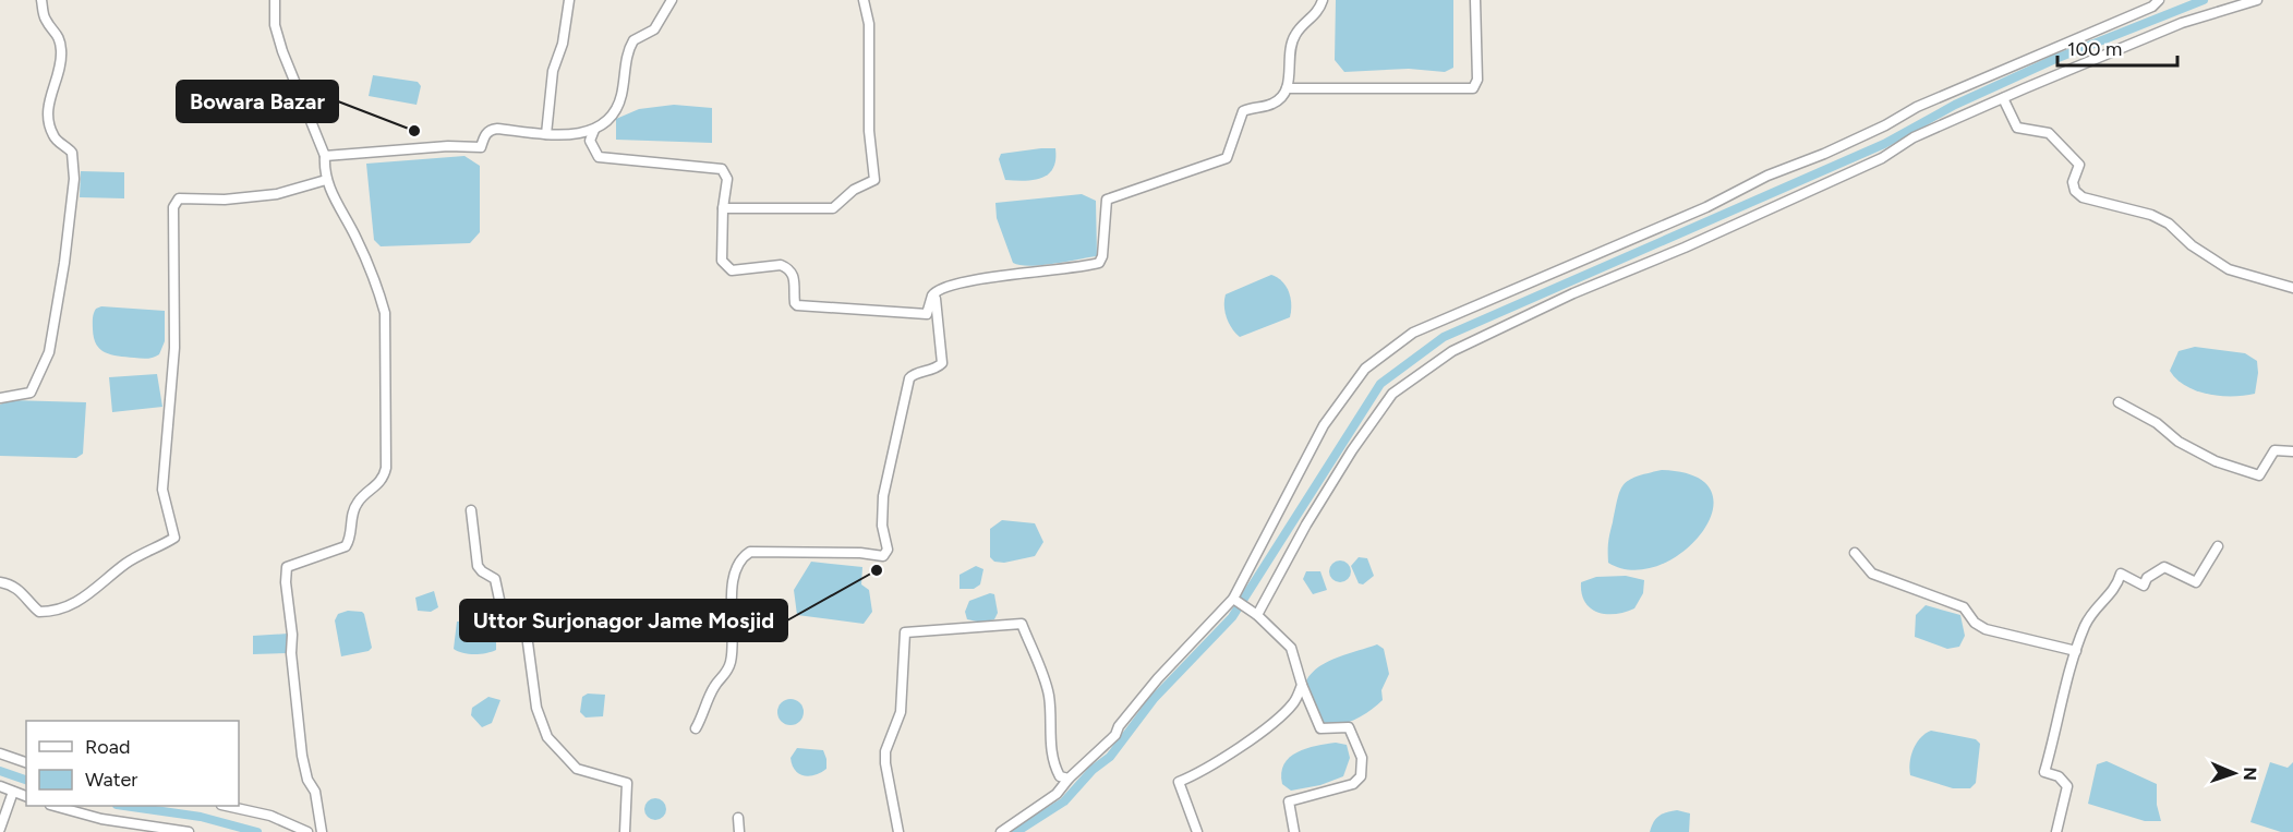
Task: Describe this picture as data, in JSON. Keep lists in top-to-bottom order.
{
  "places": ["Bowara Bazar", "Uttor Surjonagor Jame Mosjid"],
  "legend": ["Road", "Water"],
  "scale_bar": "100 m",
  "north": "right"
}
